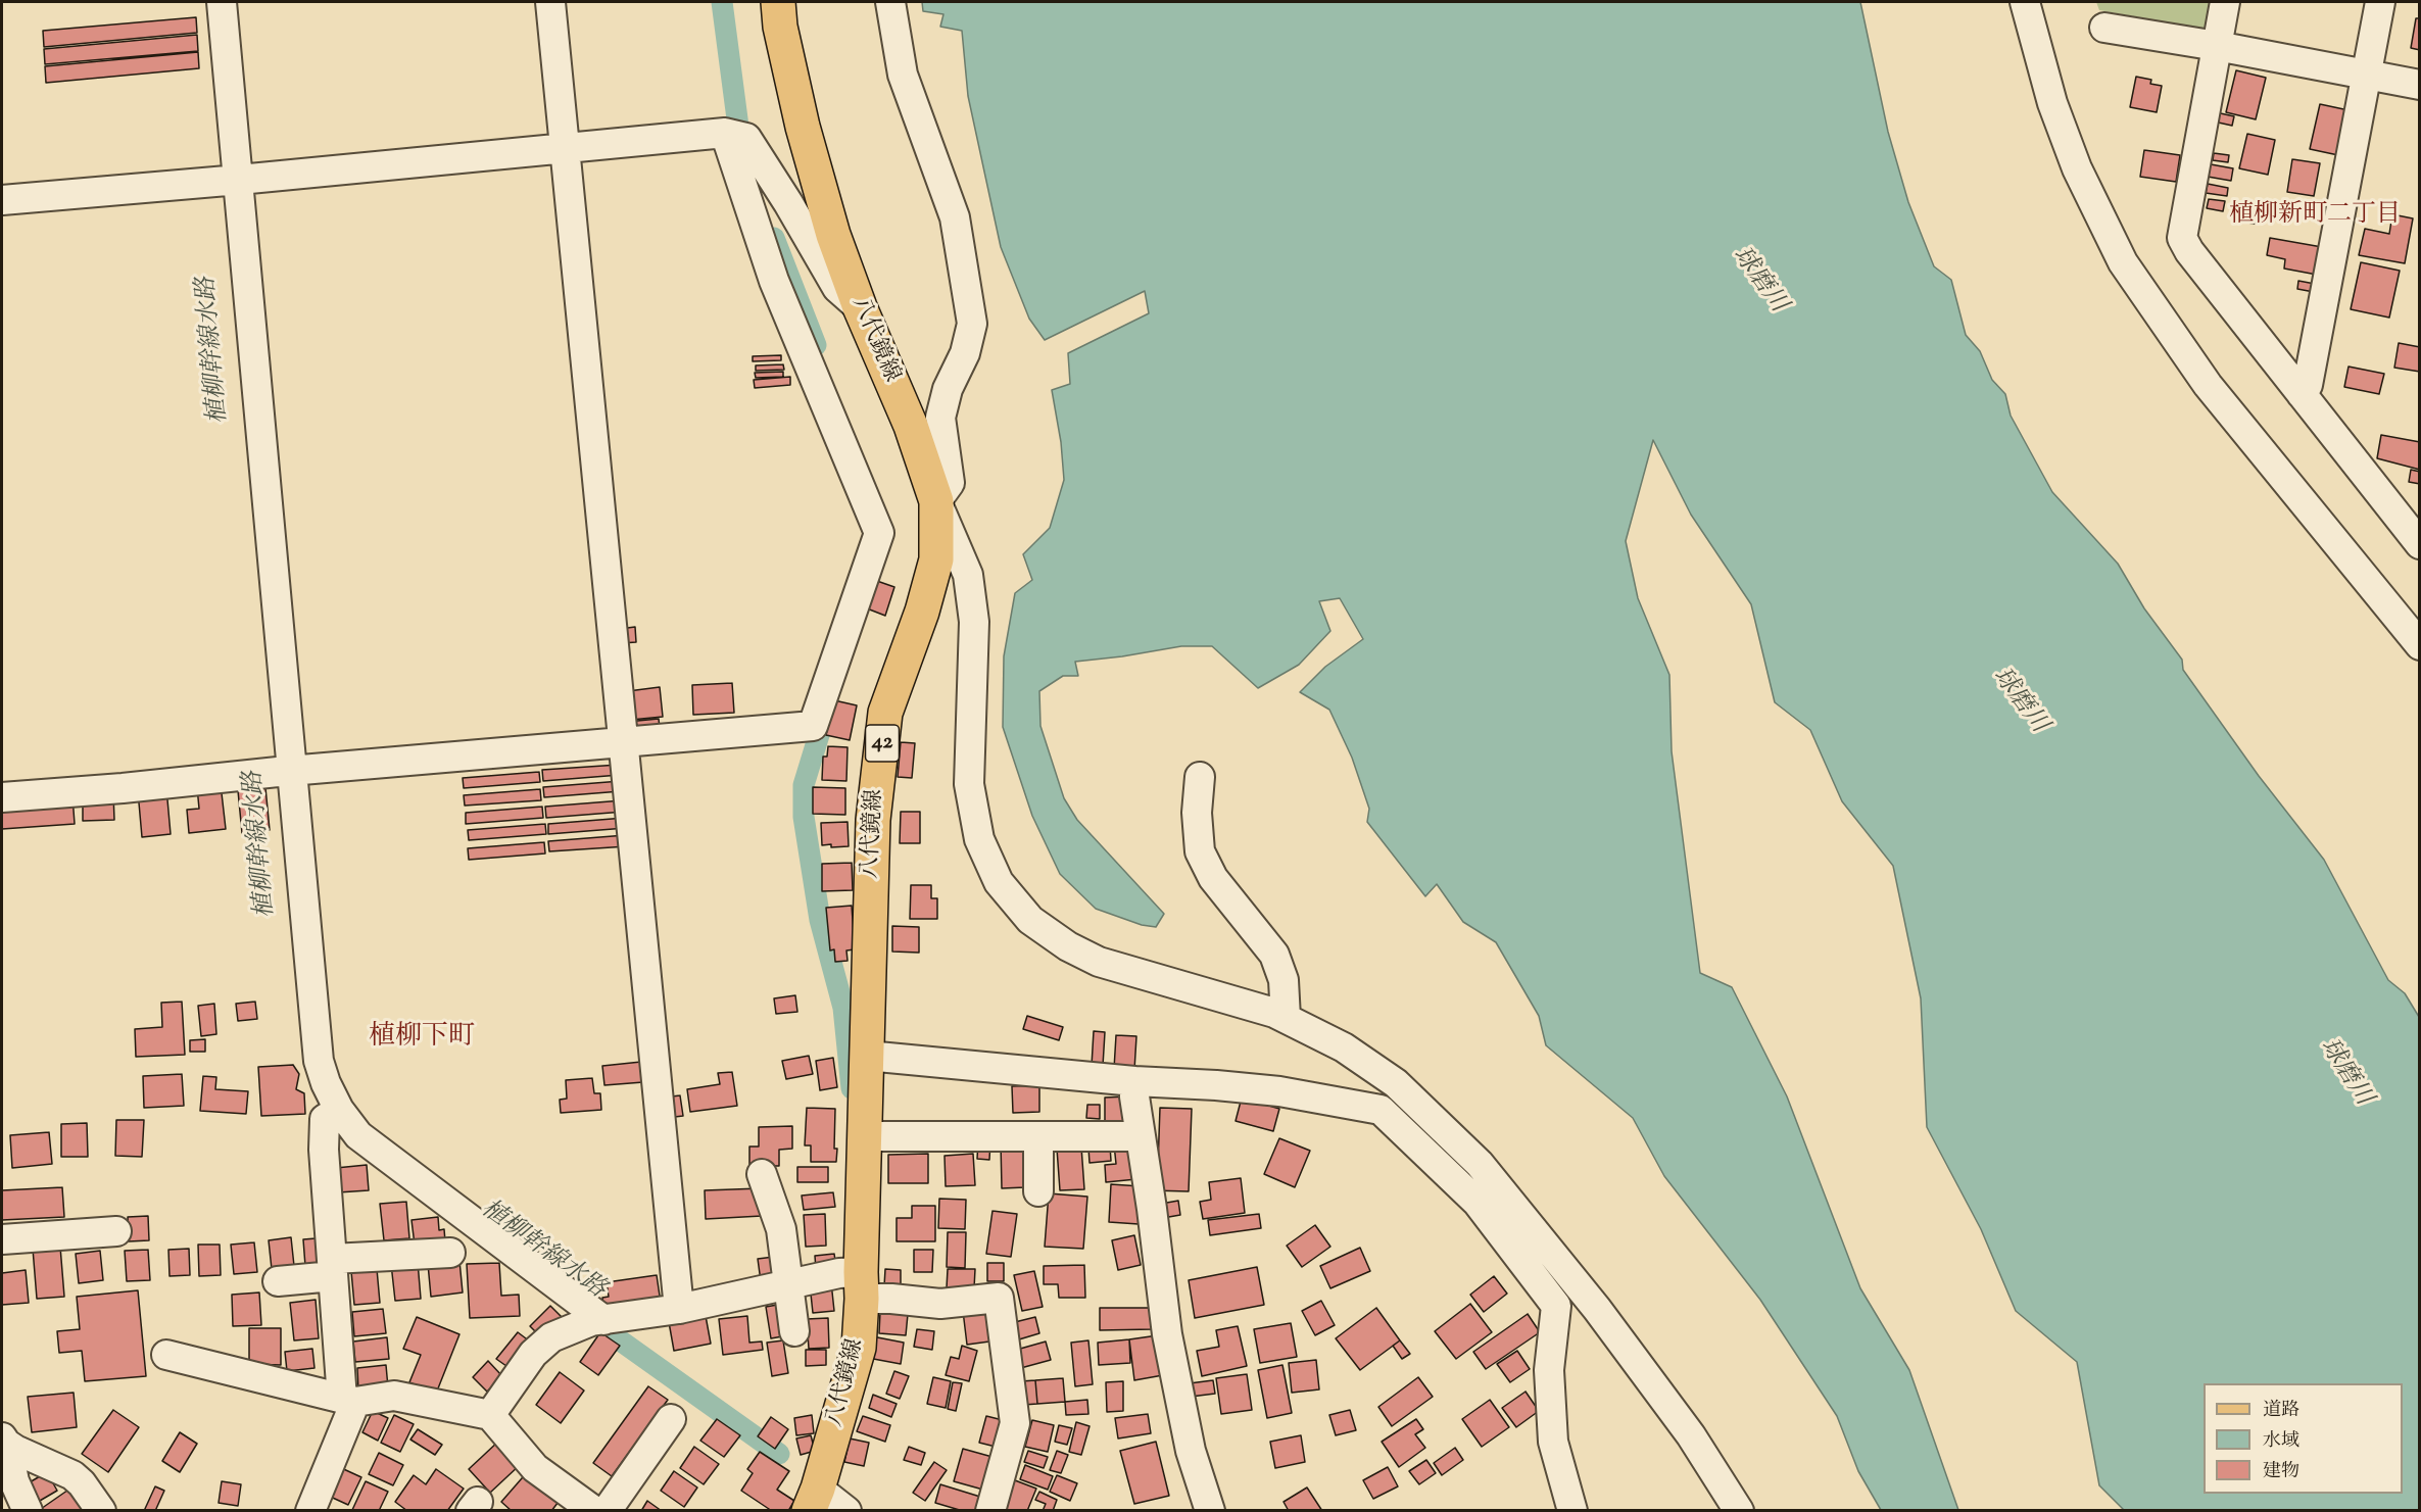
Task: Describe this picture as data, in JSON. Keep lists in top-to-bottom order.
{
  "streets": {
    "main road": ["八代鏡線", "42"]
  },
  "districts": ["植柳新町二丁目", "植柳下町"],
  "water": ["球磨川", "植柳幹線水路"],
  "legend": ["道路", "水域", "建物"]
}
